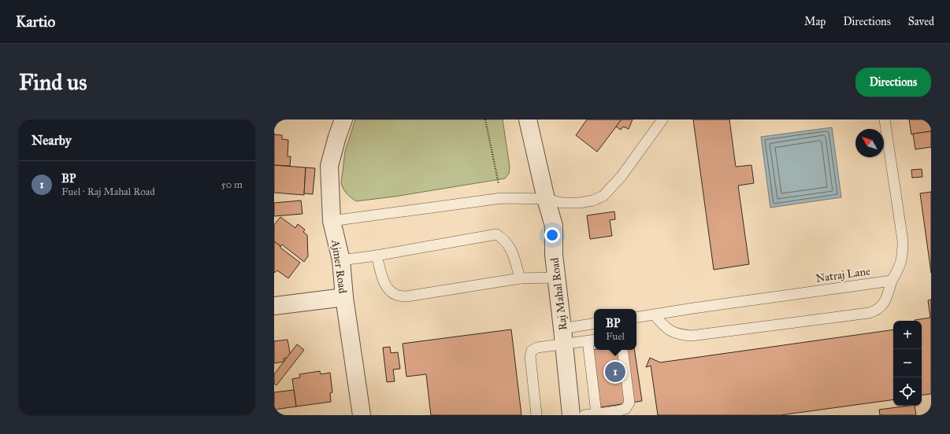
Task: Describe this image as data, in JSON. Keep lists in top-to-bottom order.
{
  "streets": {
    "street": ["Ajmer Road", "Raj Mahal Road"],
    "lane": ["Natraj Lane"]
  },
  "north": "top left",
  "page": {
    "header": "Kartio",
    "nav": ["Map", "Directions", "Saved"],
    "buttons": "Directions",
    "title": "Find us",
    "heading": "Nearby",
    "list": [
      {
        "mark": "1",
        "name": "BP",
        "note": "Fuel · Raj Mahal Road",
        "value": "50 m"
      }
    ],
    "popup": ["BP", "Fuel"],
    "map_buttons": ["+", "−"],
    "pins": "1"
  }
}
